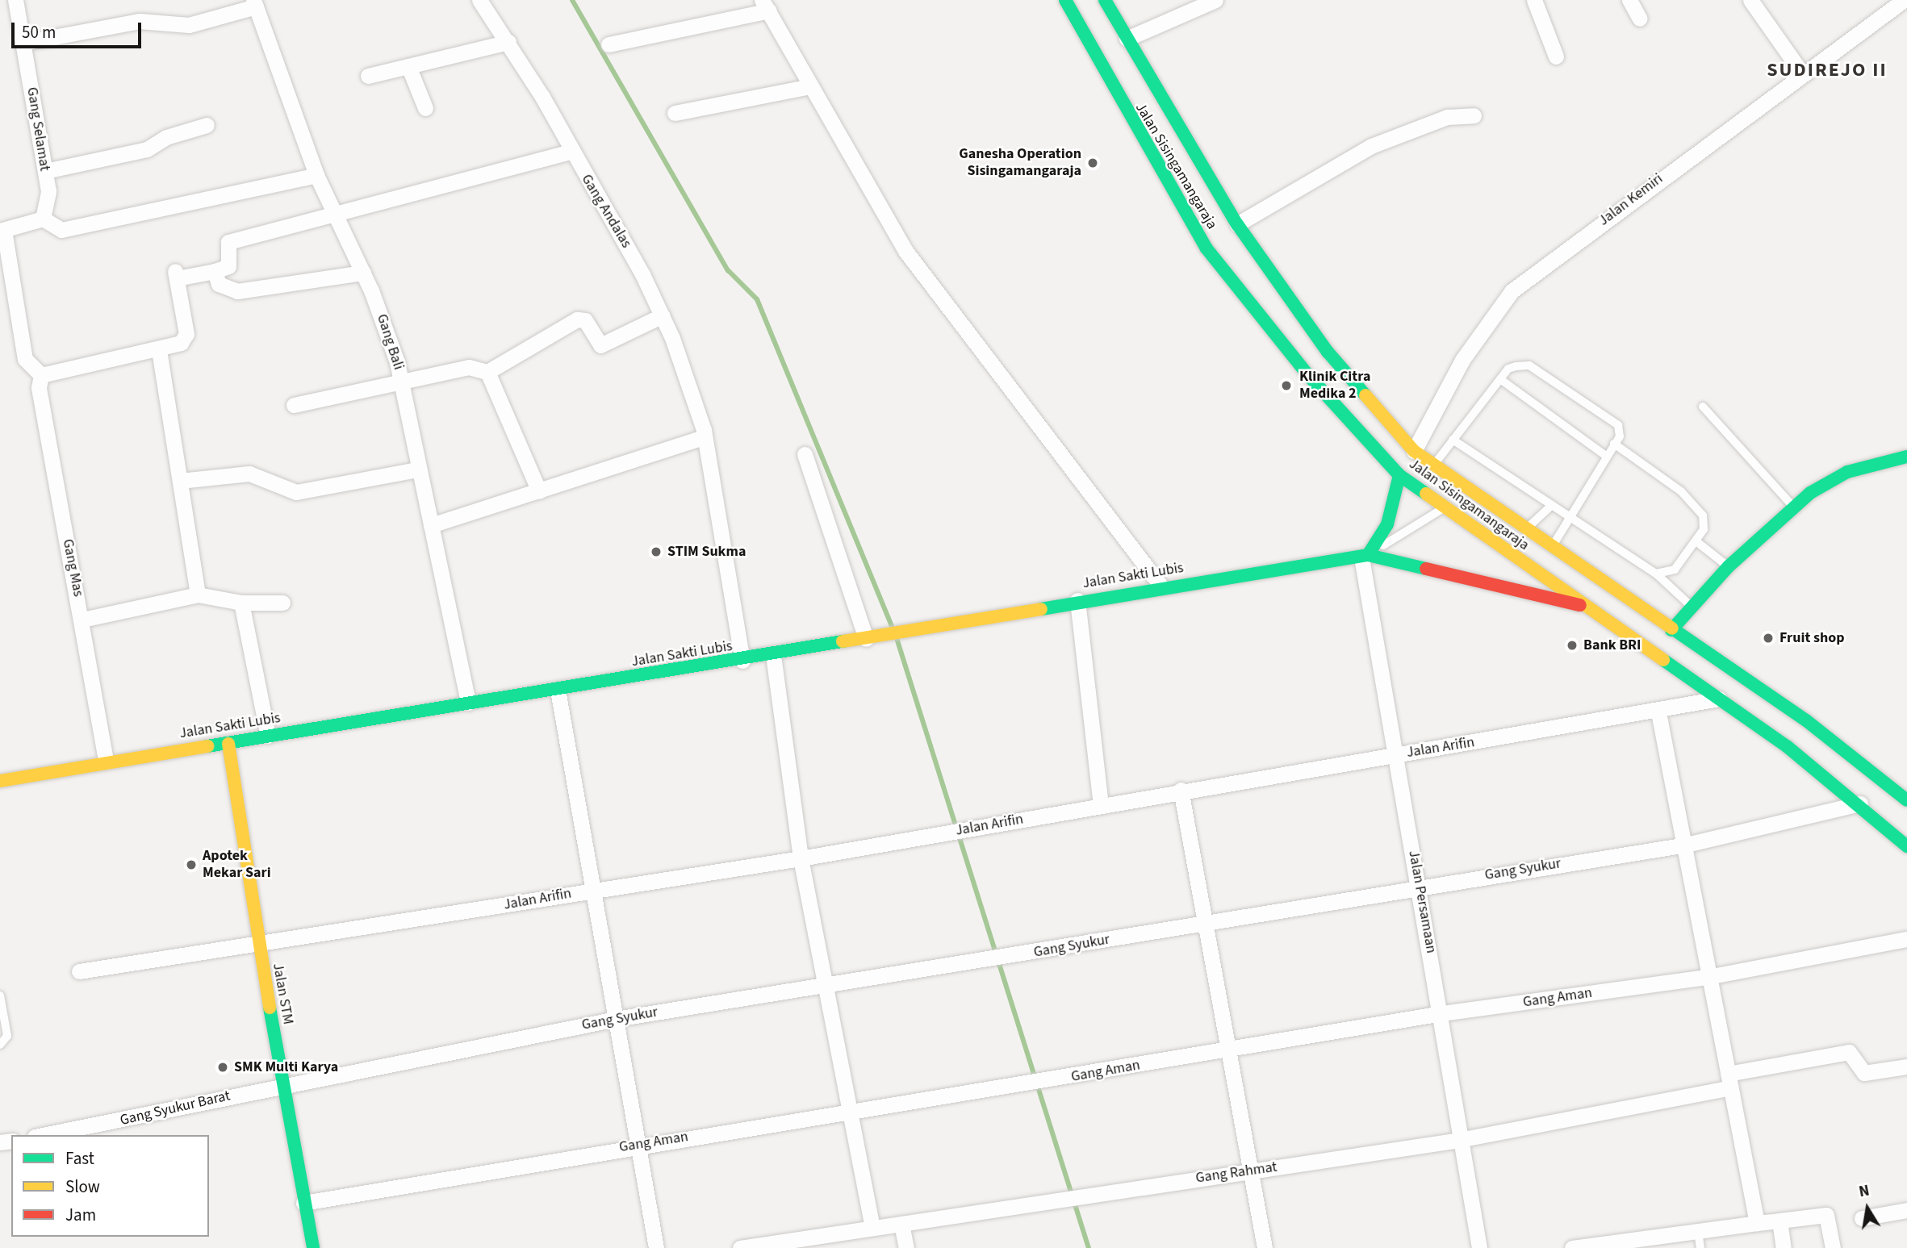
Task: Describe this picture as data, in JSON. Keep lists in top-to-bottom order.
{
  "streets": {
    "street": [
      "Gang Selamat",
      "Jalan Sisingamangaraja",
      "Jalan Kemiri",
      "Gang Andalas",
      "Gang Bali",
      "Gang Mas",
      "Jalan Sakti Lubis",
      "Jalan Arifin",
      "Gang Syukur",
      "Jalan Persamaan",
      "Jalan STM",
      "Gang Aman",
      "Gang Syukur Barat",
      "Gang Rahmat"
    ]
  },
  "crossings": [
    ["Jalan Sisingamangaraja", "Jalan Kemiri"],
    ["Jalan Sisingamangaraja", "Jalan Sakti Lubis"],
    ["Jalan Sisingamangaraja", "Jalan Arifin"],
    ["Jalan Sisingamangaraja", "Gang Syukur"],
    ["Gang Andalas", "Jalan Sakti Lubis"],
    ["Gang Bali", "Jalan Sakti Lubis"],
    ["Gang Mas", "Jalan Sakti Lubis"],
    ["Jalan Sakti Lubis", "Jalan Persamaan"],
    ["Jalan Sakti Lubis", "Jalan STM"],
    ["Jalan Arifin", "Jalan Persamaan"],
    ["Jalan Arifin", "Jalan STM"],
    ["Gang Syukur", "Jalan Persamaan"],
    ["Gang Syukur", "Jalan STM"],
    ["Gang Syukur", "Gang Syukur Barat"],
    ["Jalan Persamaan", "Gang Aman"],
    ["Jalan Persamaan", "Gang Rahmat"],
    ["Jalan STM", "Gang Aman"],
    ["Jalan STM", "Gang Syukur Barat"]
  ],
  "districts": ["SUDIREJO II"],
  "places": [
    "Ganesha Operation Sisingamangaraja",
    "Klinik Citra Medika 2",
    "STIM Sukma",
    "Fruit shop",
    "Bank BRI",
    "Apotek Mekar Sari",
    "SMK Multi Karya"
  ],
  "legend": ["Fast", "Slow", "Jam"],
  "scale_bar": "50 m",
  "north": "top"
}
